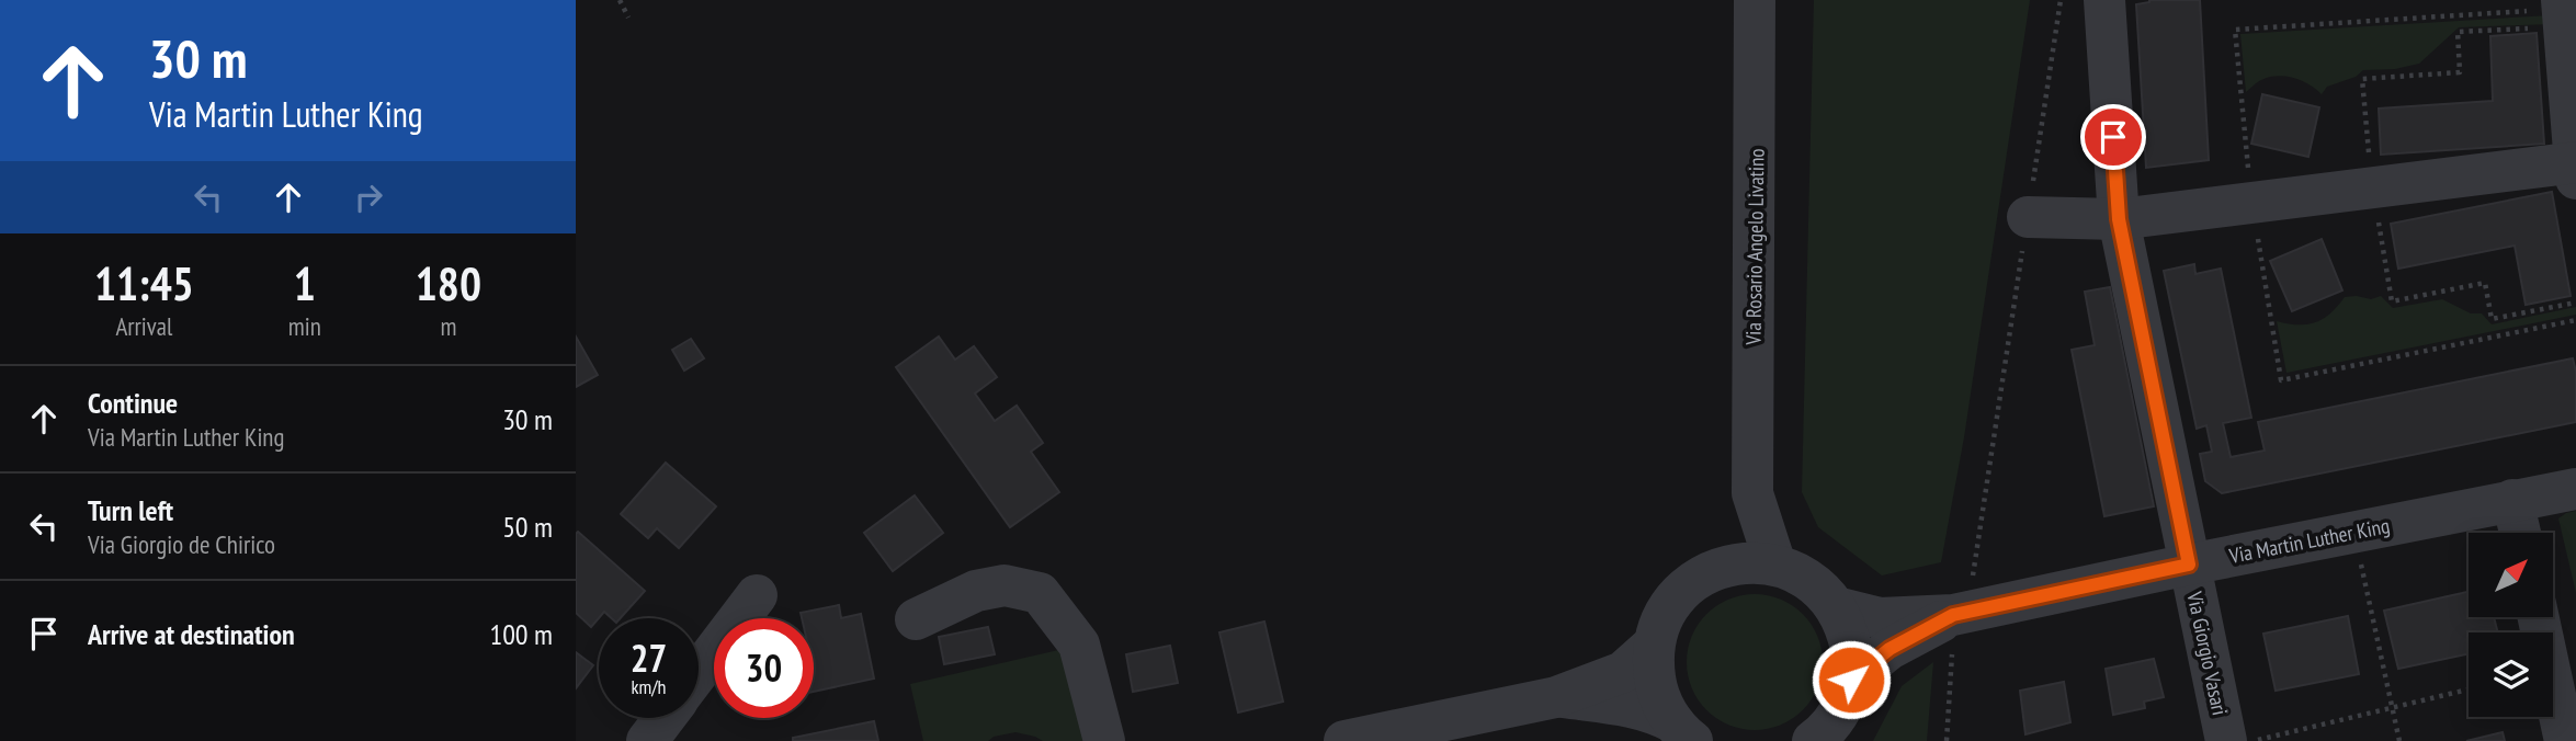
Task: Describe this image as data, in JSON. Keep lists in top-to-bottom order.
{
  "streets": {
    "street": ["Via Rosario Angelo Livatino", "Via Martin Luther King", "Via Giorgio Vasari"]
  },
  "crossings": [
    ["Via Martin Luther King", "Via Giorgio Vasari"]
  ],
  "north": "top right",
  "page": {
    "turn": ["30 m", "Via Martin Luther King"],
    "eta": [
      "11:45",
      "Arrival",
      "1",
      "min",
      "180",
      "m"
    ],
    "list": [
      {
        "name": "Continue",
        "note": "Via Martin Luther King",
        "value": "30 m"
      },
      {
        "name": "Turn left",
        "note": "Via Giorgio de Chirico",
        "value": "50 m"
      },
      {
        "name": "Arrive at destination",
        "value": "100 m"
      }
    ],
    "speed": "27 km/h",
    "limit": "30"
  }
}
